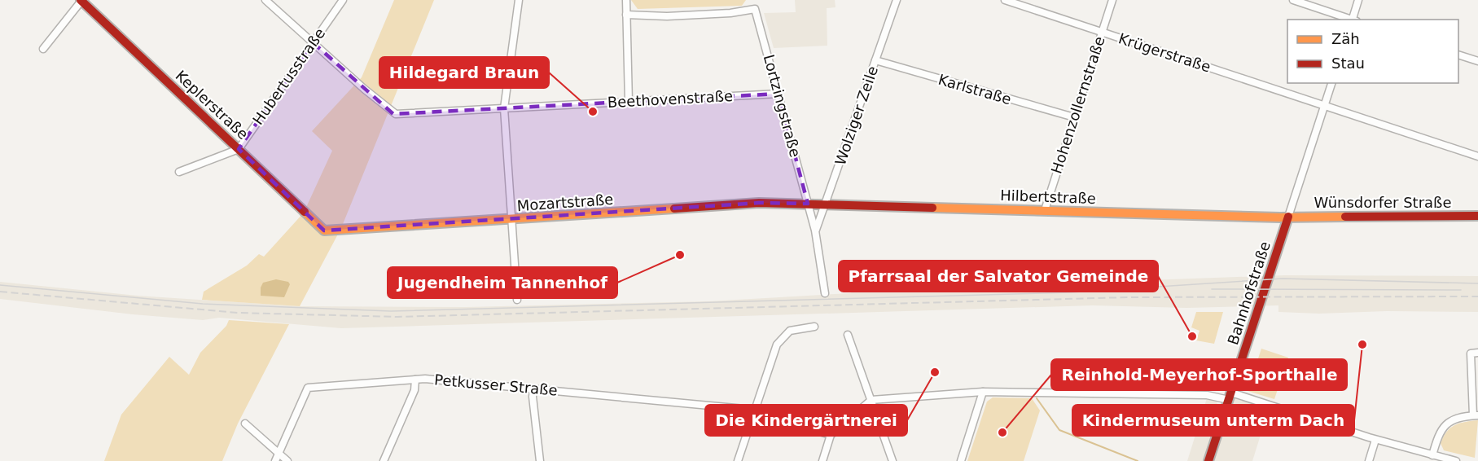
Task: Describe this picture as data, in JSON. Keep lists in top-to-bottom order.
{
  "streets": {
    "street": [
      "Krügerstraße",
      "Hubertusstraße",
      "Karlstraße",
      "Beethovenstraße",
      "Keplerstraße",
      "Hohenzollernstraße",
      "Lortzingstraße",
      "Wolziger Zeile",
      "Hilbertstraße",
      "Mozartstraße",
      "Wünsdorfer Straße",
      "Bahnhofstraße",
      "Petkusser Straße"
    ]
  },
  "crossings": [
    ["Krügerstraße", "Hohenzollernstraße"],
    ["Hubertusstraße", "Beethovenstraße"],
    ["Hubertusstraße", "Keplerstraße"],
    ["Karlstraße", "Hohenzollernstraße"],
    ["Karlstraße", "Wolziger Zeile"],
    ["Beethovenstraße", "Lortzingstraße"],
    ["Keplerstraße", "Mozartstraße"],
    ["Hohenzollernstraße", "Hilbertstraße"],
    ["Lortzingstraße", "Hilbertstraße"],
    ["Lortzingstraße", "Mozartstraße"],
    ["Wolziger Zeile", "Hilbertstraße"],
    ["Hilbertstraße", "Mozartstraße"],
    ["Hilbertstraße", "Wünsdorfer Straße"],
    ["Hilbertstraße", "Bahnhofstraße"],
    ["Wünsdorfer Straße", "Bahnhofstraße"]
  ],
  "places": [
    "Hildegard Braun",
    "Jugendheim Tannenhof",
    "Pfarrsaal der Salvator Gemeinde",
    "Kindermuseum unterm Dach",
    "Die Kindergärtnerei",
    "Reinhold-Meyerhof-Sporthalle"
  ],
  "legend": ["Zäh", "Stau"]
}
